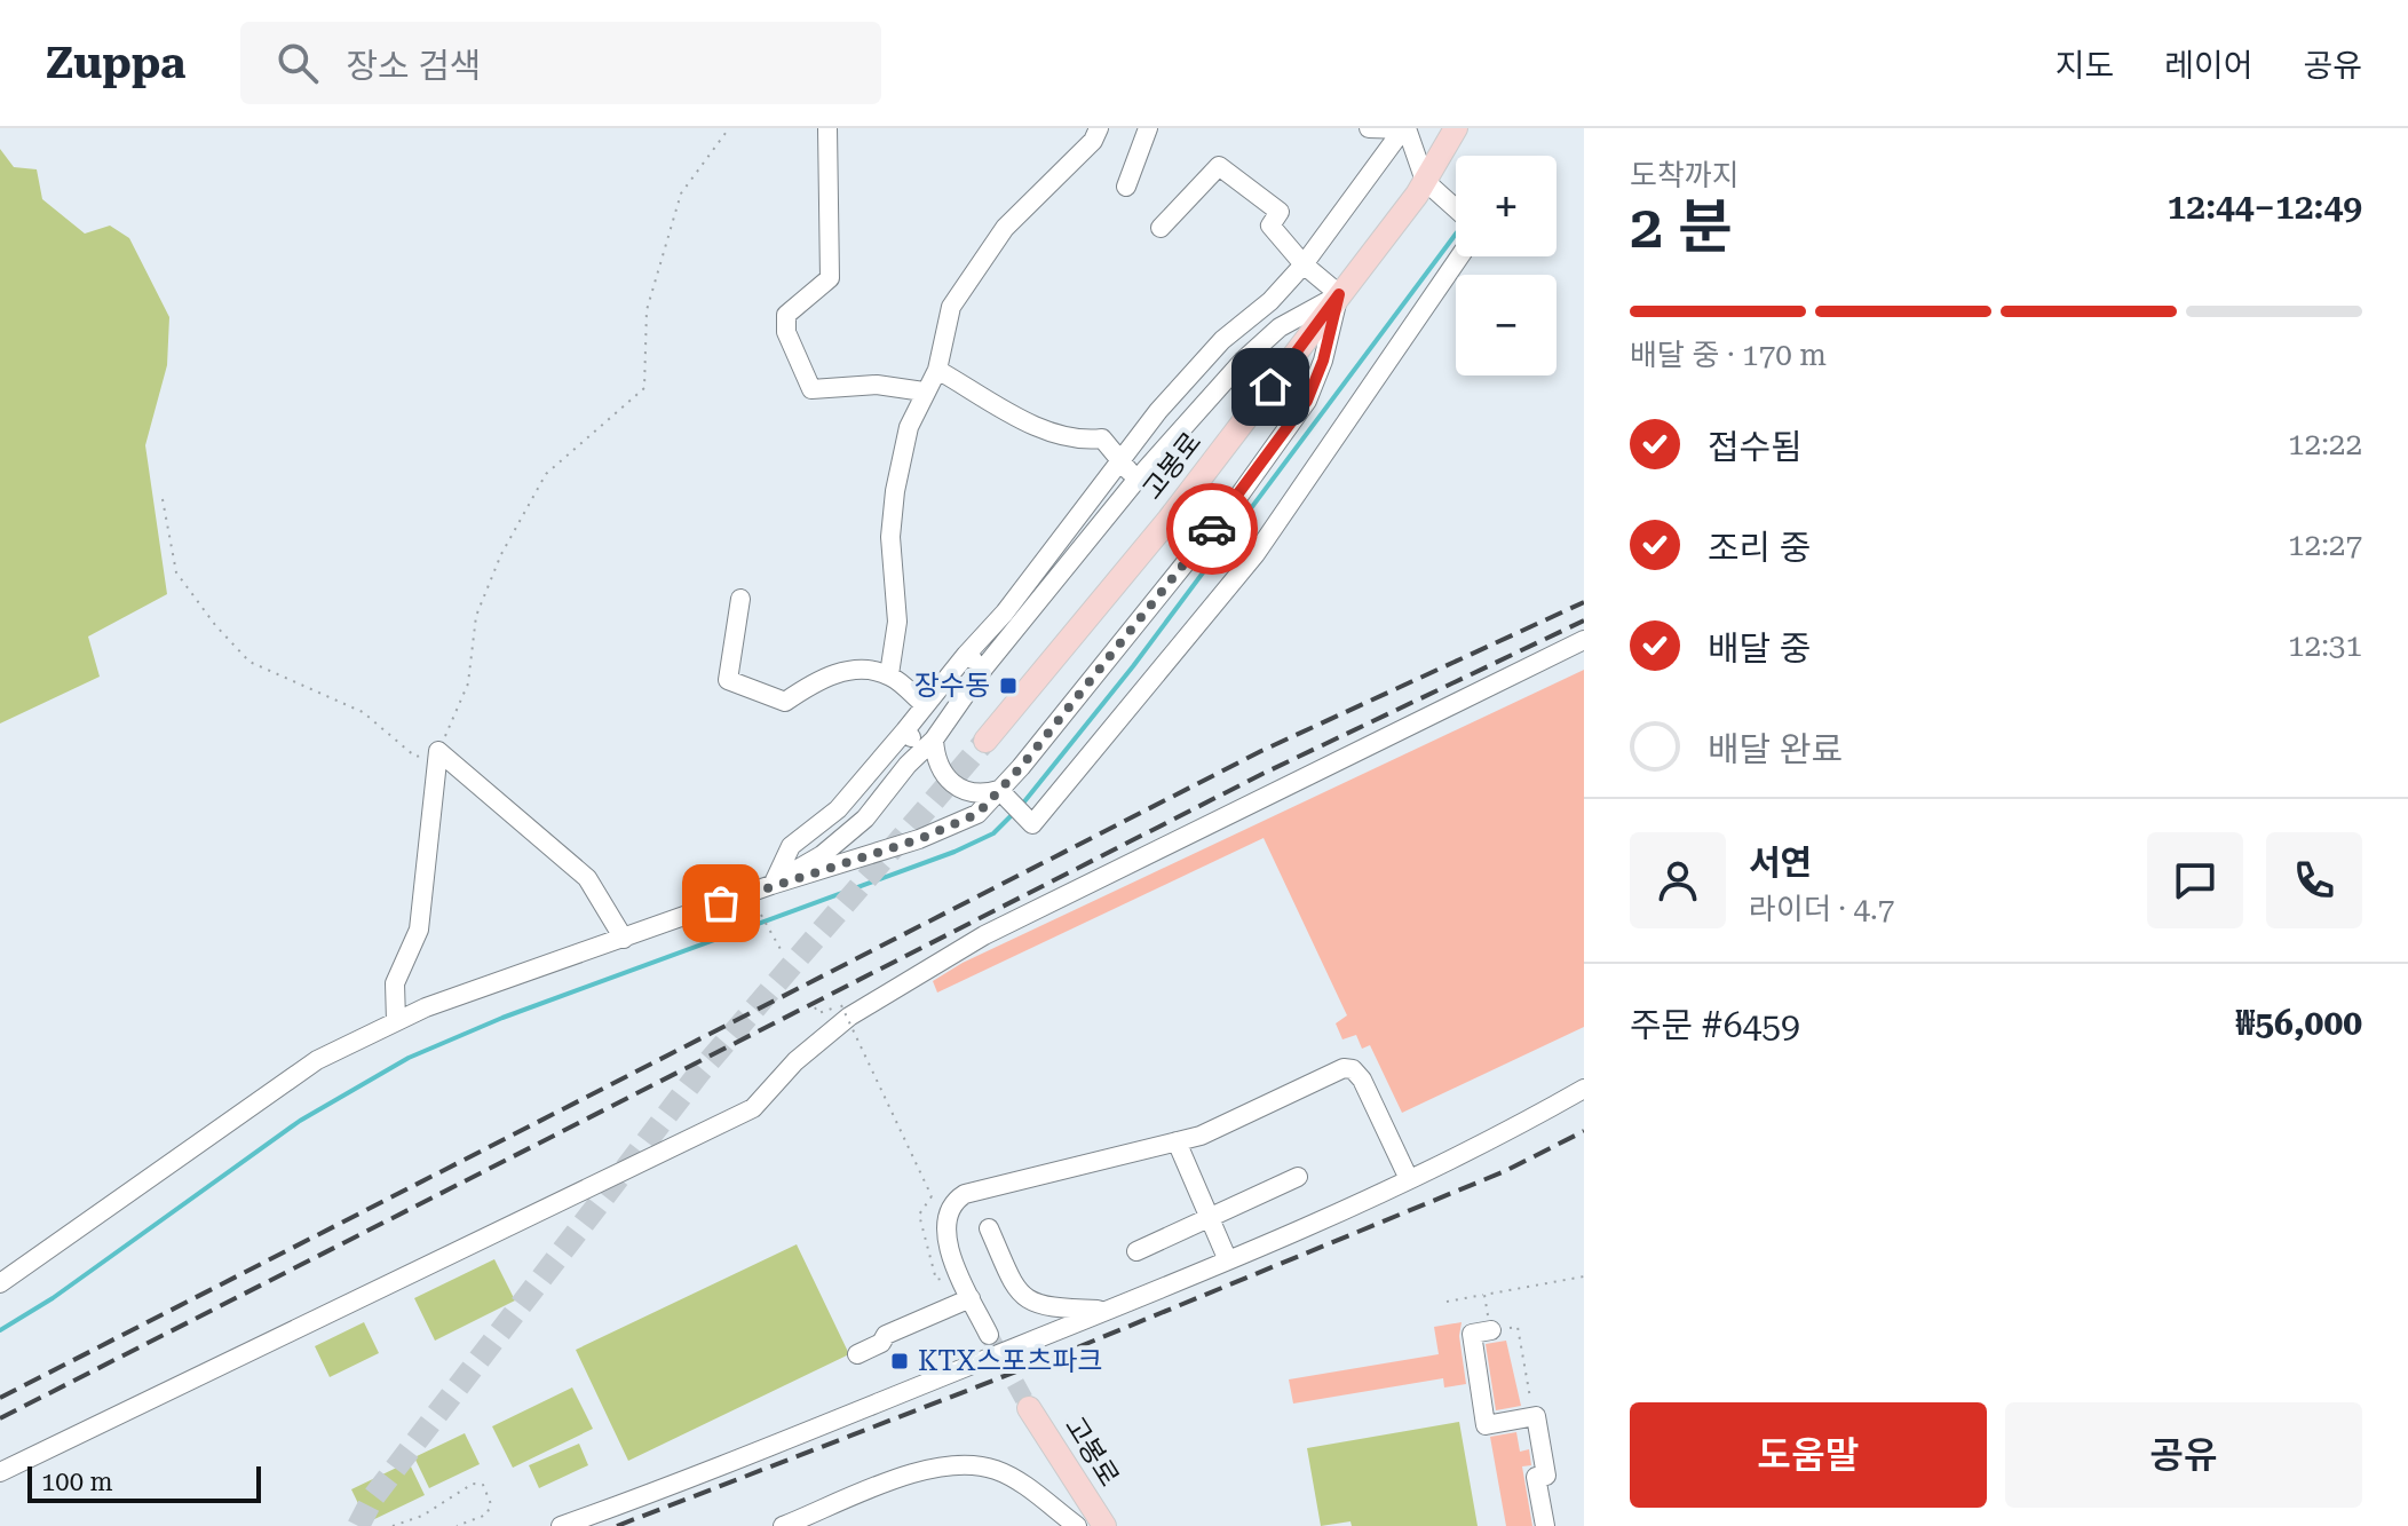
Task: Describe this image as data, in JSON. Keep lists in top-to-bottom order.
{
  "streets": {
    "main road": ["고봉로"]
  },
  "places": {
    "transit": ["장수동", "KTX스포츠파크"]
  },
  "scale_bar": "100 m",
  "page": {
    "header": "Zuppa",
    "search": "장소 검색",
    "nav": ["지도", "레이어", "공유"],
    "heading": ["2 분", "도착까지", "12:44–12:49"],
    "panel": [
      "서연",
      "라이더 · 4.7",
      "주문 #6459",
      "₩56,000"
    ],
    "map_buttons": ["+", "−"],
    "bar": "배달 중 · 170 m",
    "list": [
      ["접수됨", "12:22"],
      ["조리 중", "12:27"],
      ["배달 중", "12:31"],
      "배달 완료"
    ],
    "buttons": ["도움말", "공유"],
    "scale": "100 m"
  }
}
